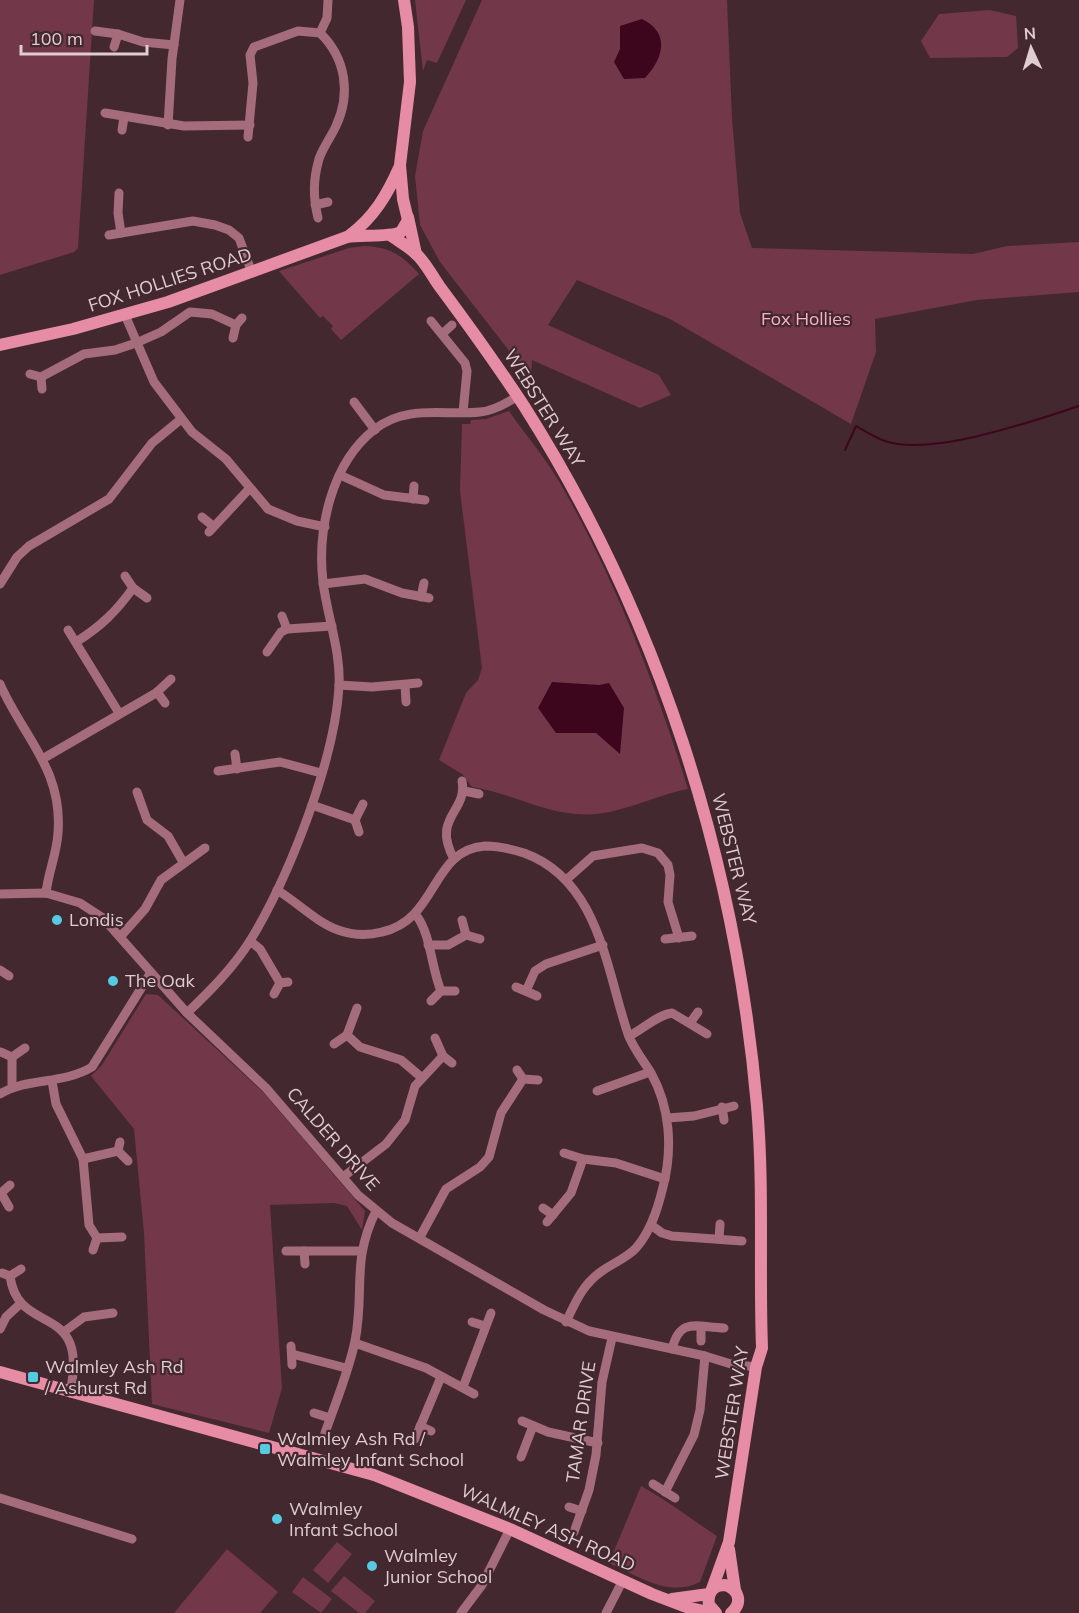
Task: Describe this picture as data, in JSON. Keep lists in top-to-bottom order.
{
  "streets": {
    "street": [
      "FOX HOLLIES ROAD",
      "WEBSTER WAY",
      "CALDER DRIVE",
      "TAMAR DRIVE",
      "WALMLEY ASH ROAD"
    ]
  },
  "crossings": [
    ["FOX HOLLIES ROAD", "WEBSTER WAY"],
    ["WEBSTER WAY", "CALDER DRIVE"],
    ["WEBSTER WAY", "WALMLEY ASH ROAD"],
    ["CALDER DRIVE", "TAMAR DRIVE"]
  ],
  "parks": ["Fox Hollies"],
  "places": {
    "other": [
      "Londis",
      "The Oak",
      "Walmley Infant School",
      "Walmley Junior School"
    ],
    "transit": ["Walmley Ash Rd / Ashurst Rd", "Walmley Ash Rd / Walmley Infant School"]
  },
  "scale_bar": "100 m",
  "north": "top"
}
